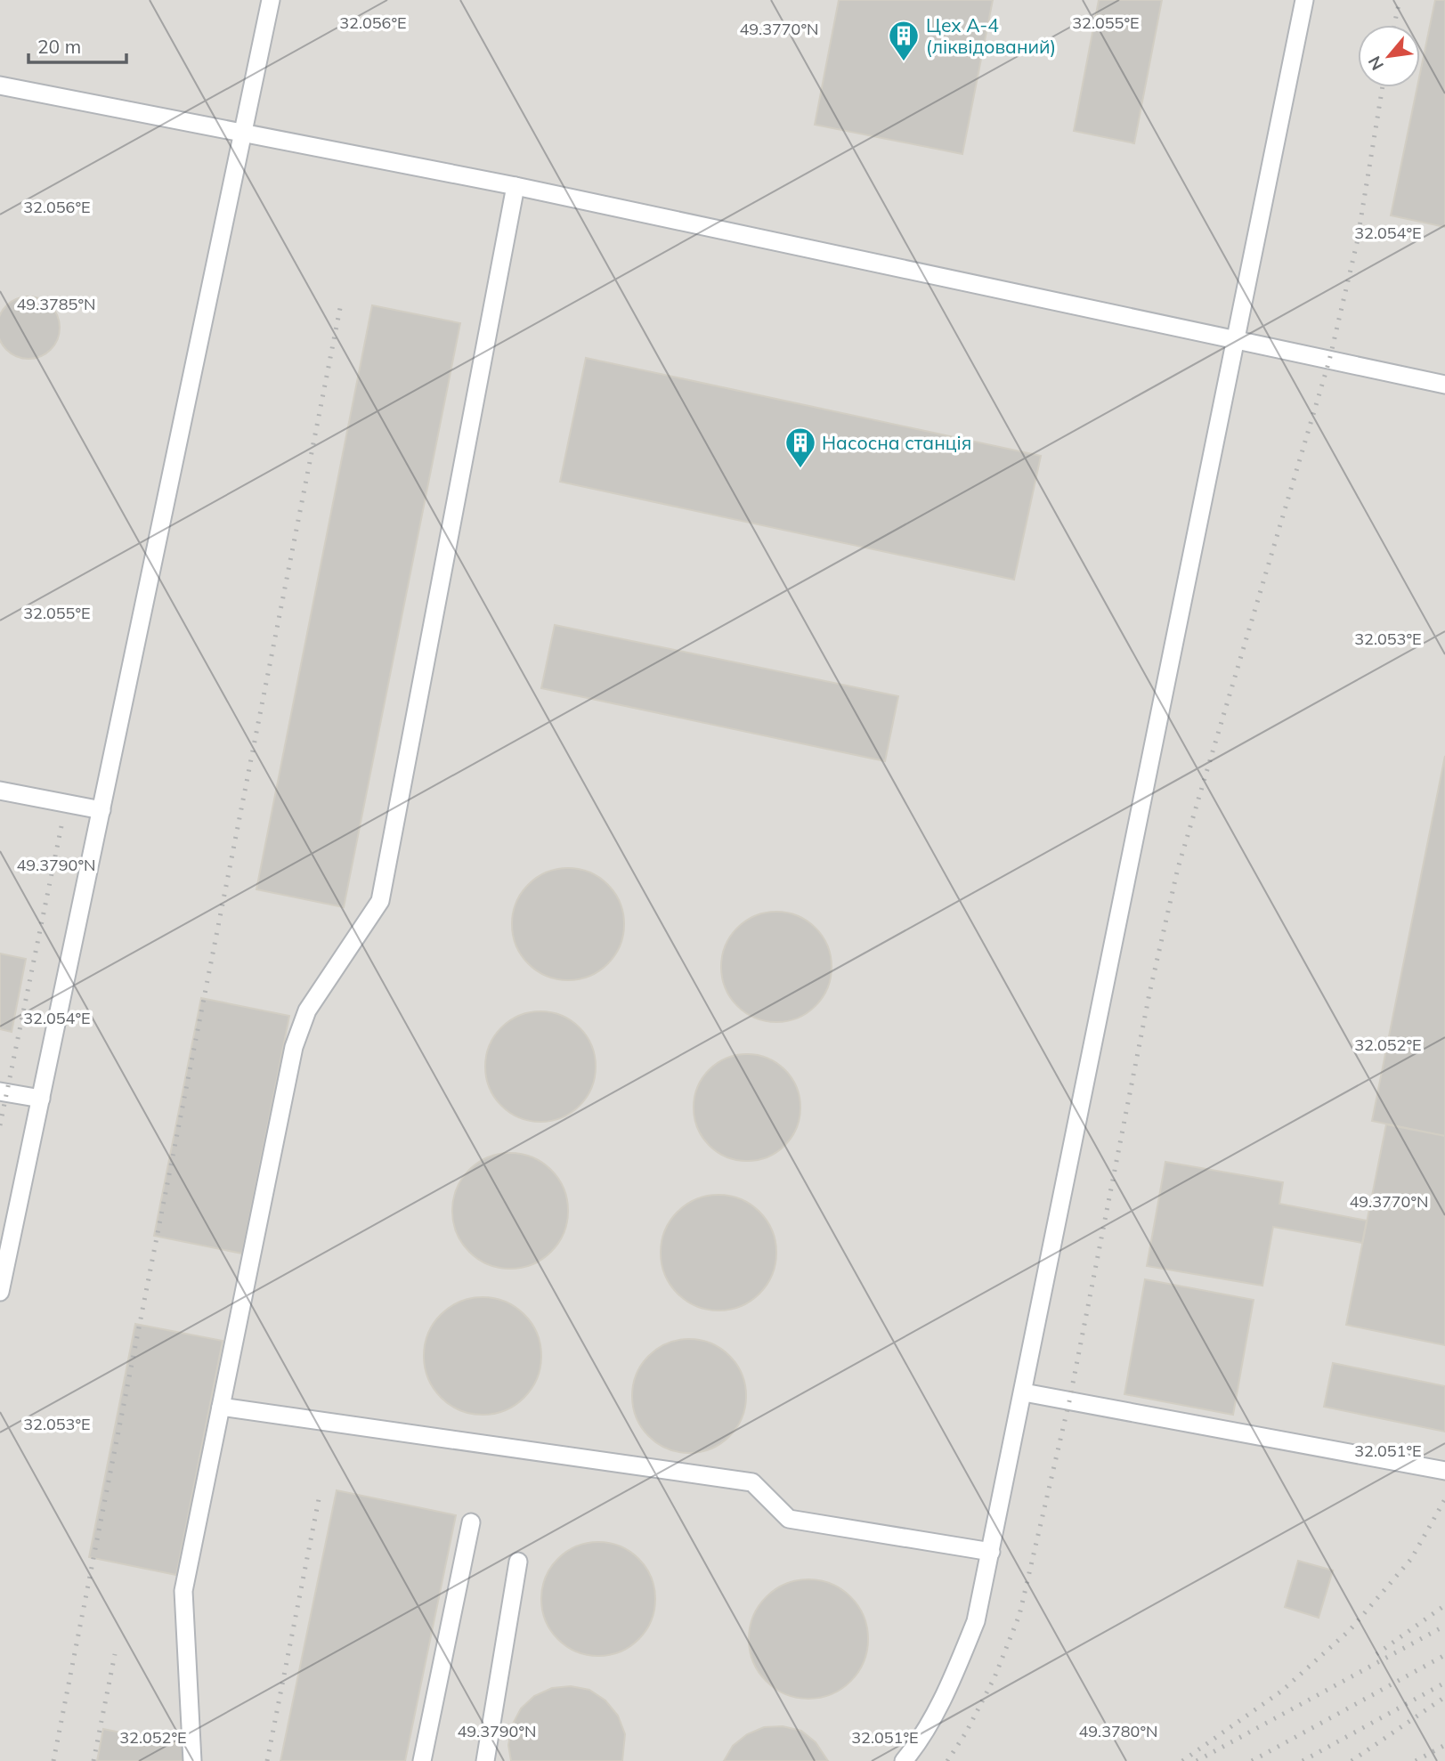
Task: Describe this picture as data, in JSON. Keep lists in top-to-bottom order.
{
  "places": {
    "building": ["Цех А-4 (ліквідований)", "Насосна станція"]
  },
  "scale_bar": "20 m",
  "north": "bottom left",
  "coordinates": [
    "32.055°E",
    "32.056°E",
    "49.3770°N",
    "32.054°E",
    "49.3785°N",
    "32.053°E",
    "49.3790°N",
    "32.052°E",
    "32.051°E",
    "49.3780°N"
  ]
}
